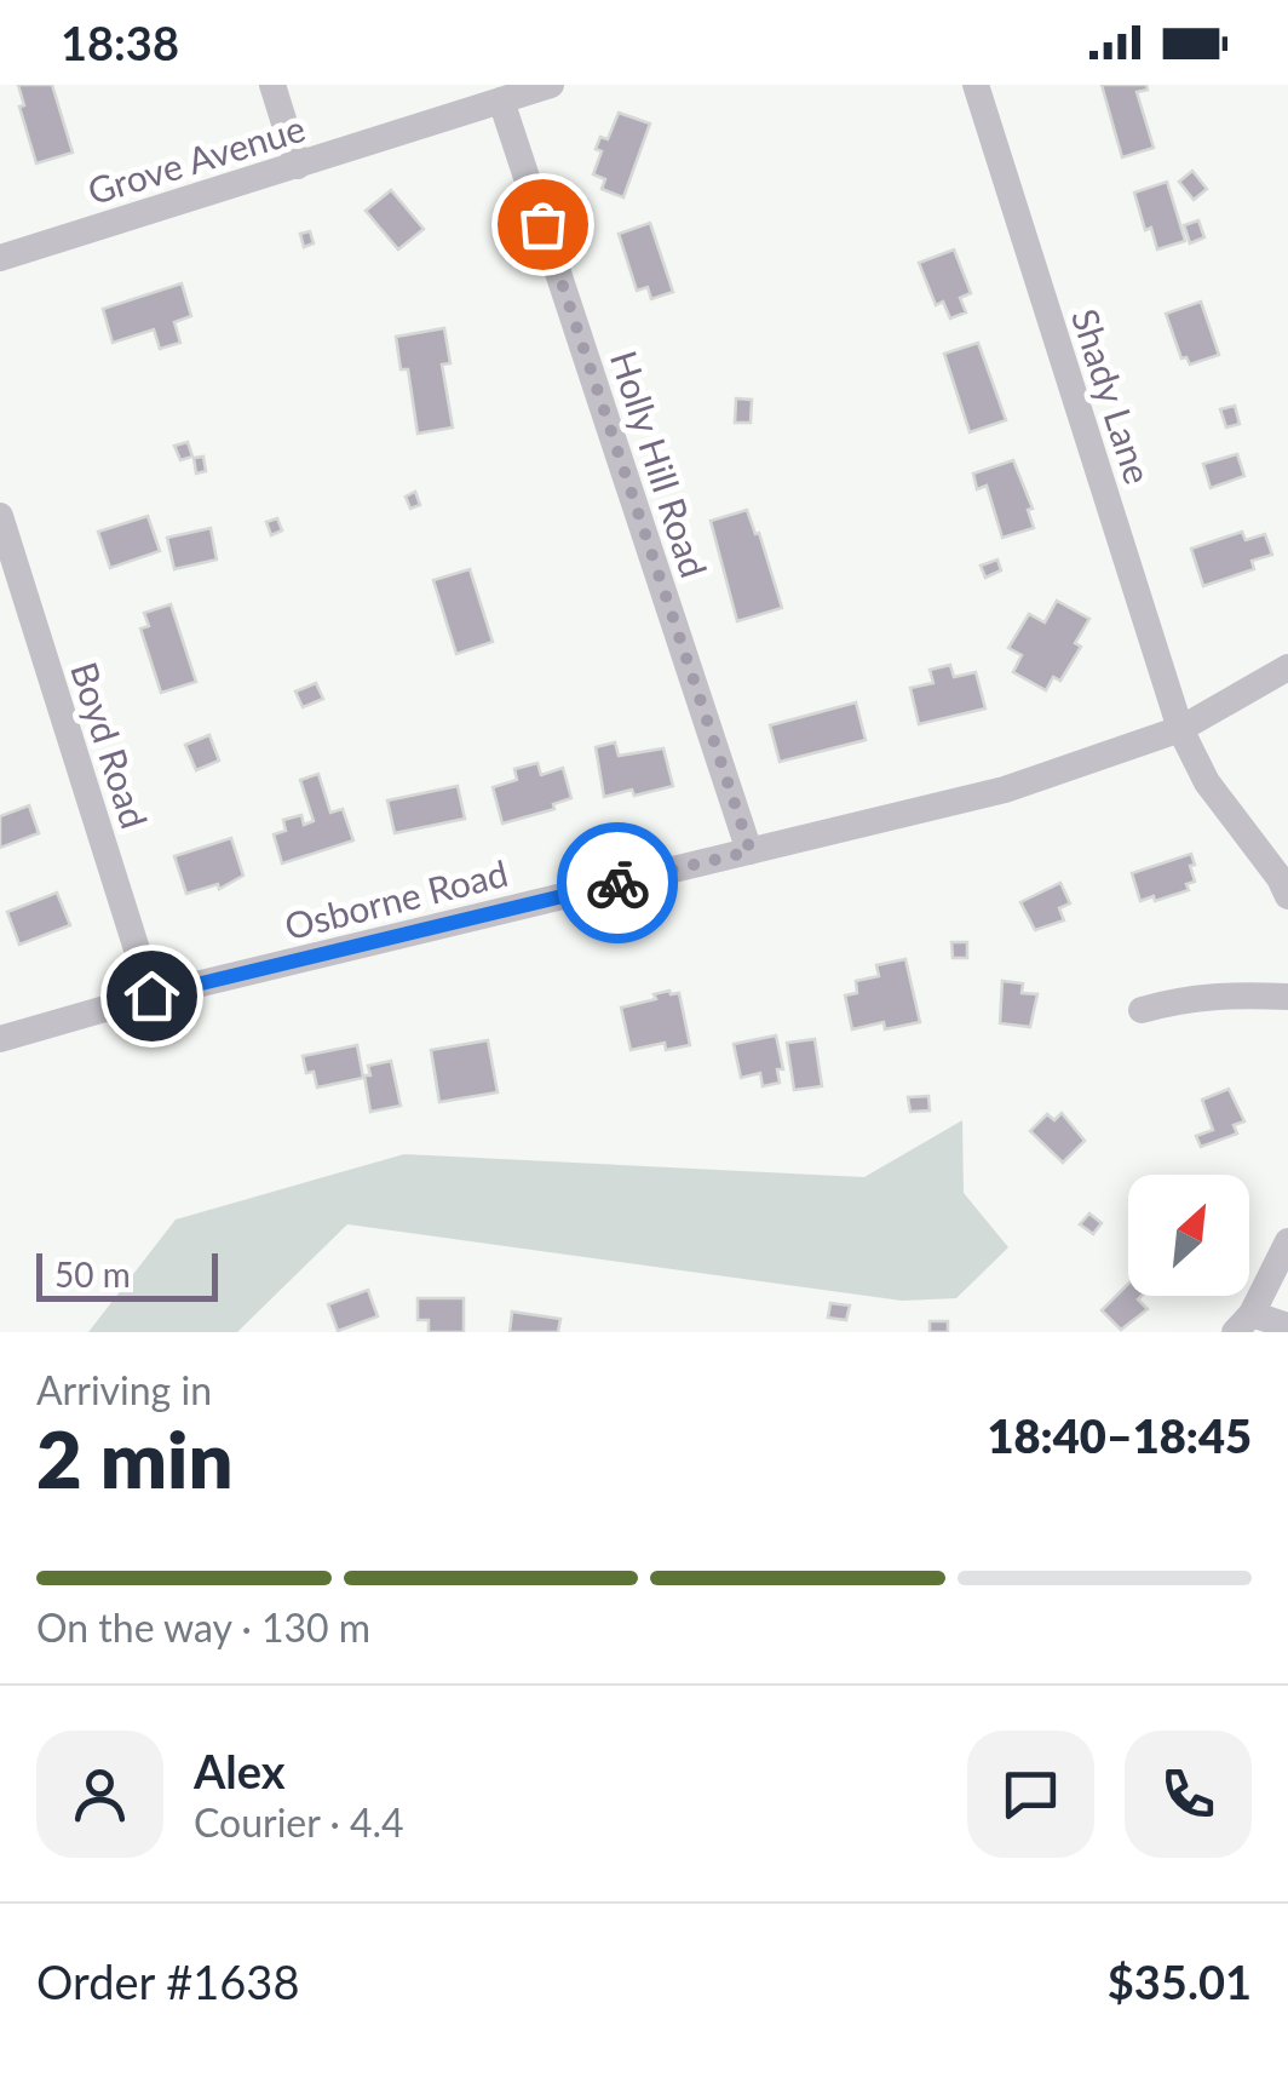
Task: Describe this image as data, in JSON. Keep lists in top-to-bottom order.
{
  "streets": {
    "street": [
      "Grove Avenue",
      "Shady Lane",
      "Holly Hill Road",
      "Boyd Road",
      "Osborne Road"
    ]
  },
  "crossings": [
    ["Grove Avenue", "Holly Hill Road"],
    ["Shady Lane", "Osborne Road"],
    ["Holly Hill Road", "Osborne Road"],
    ["Boyd Road", "Osborne Road"]
  ],
  "scale_bar": "50 m",
  "north": "top right",
  "page": {
    "status": "18:38",
    "scale": "50 m",
    "heading": ["2 min", "Arriving in", "18:40–18:45"],
    "panel": [
      "Alex",
      "Courier · 4.4",
      "Order #1638",
      "$35.01"
    ],
    "bar": "On the way · 130 m"
  }
}
